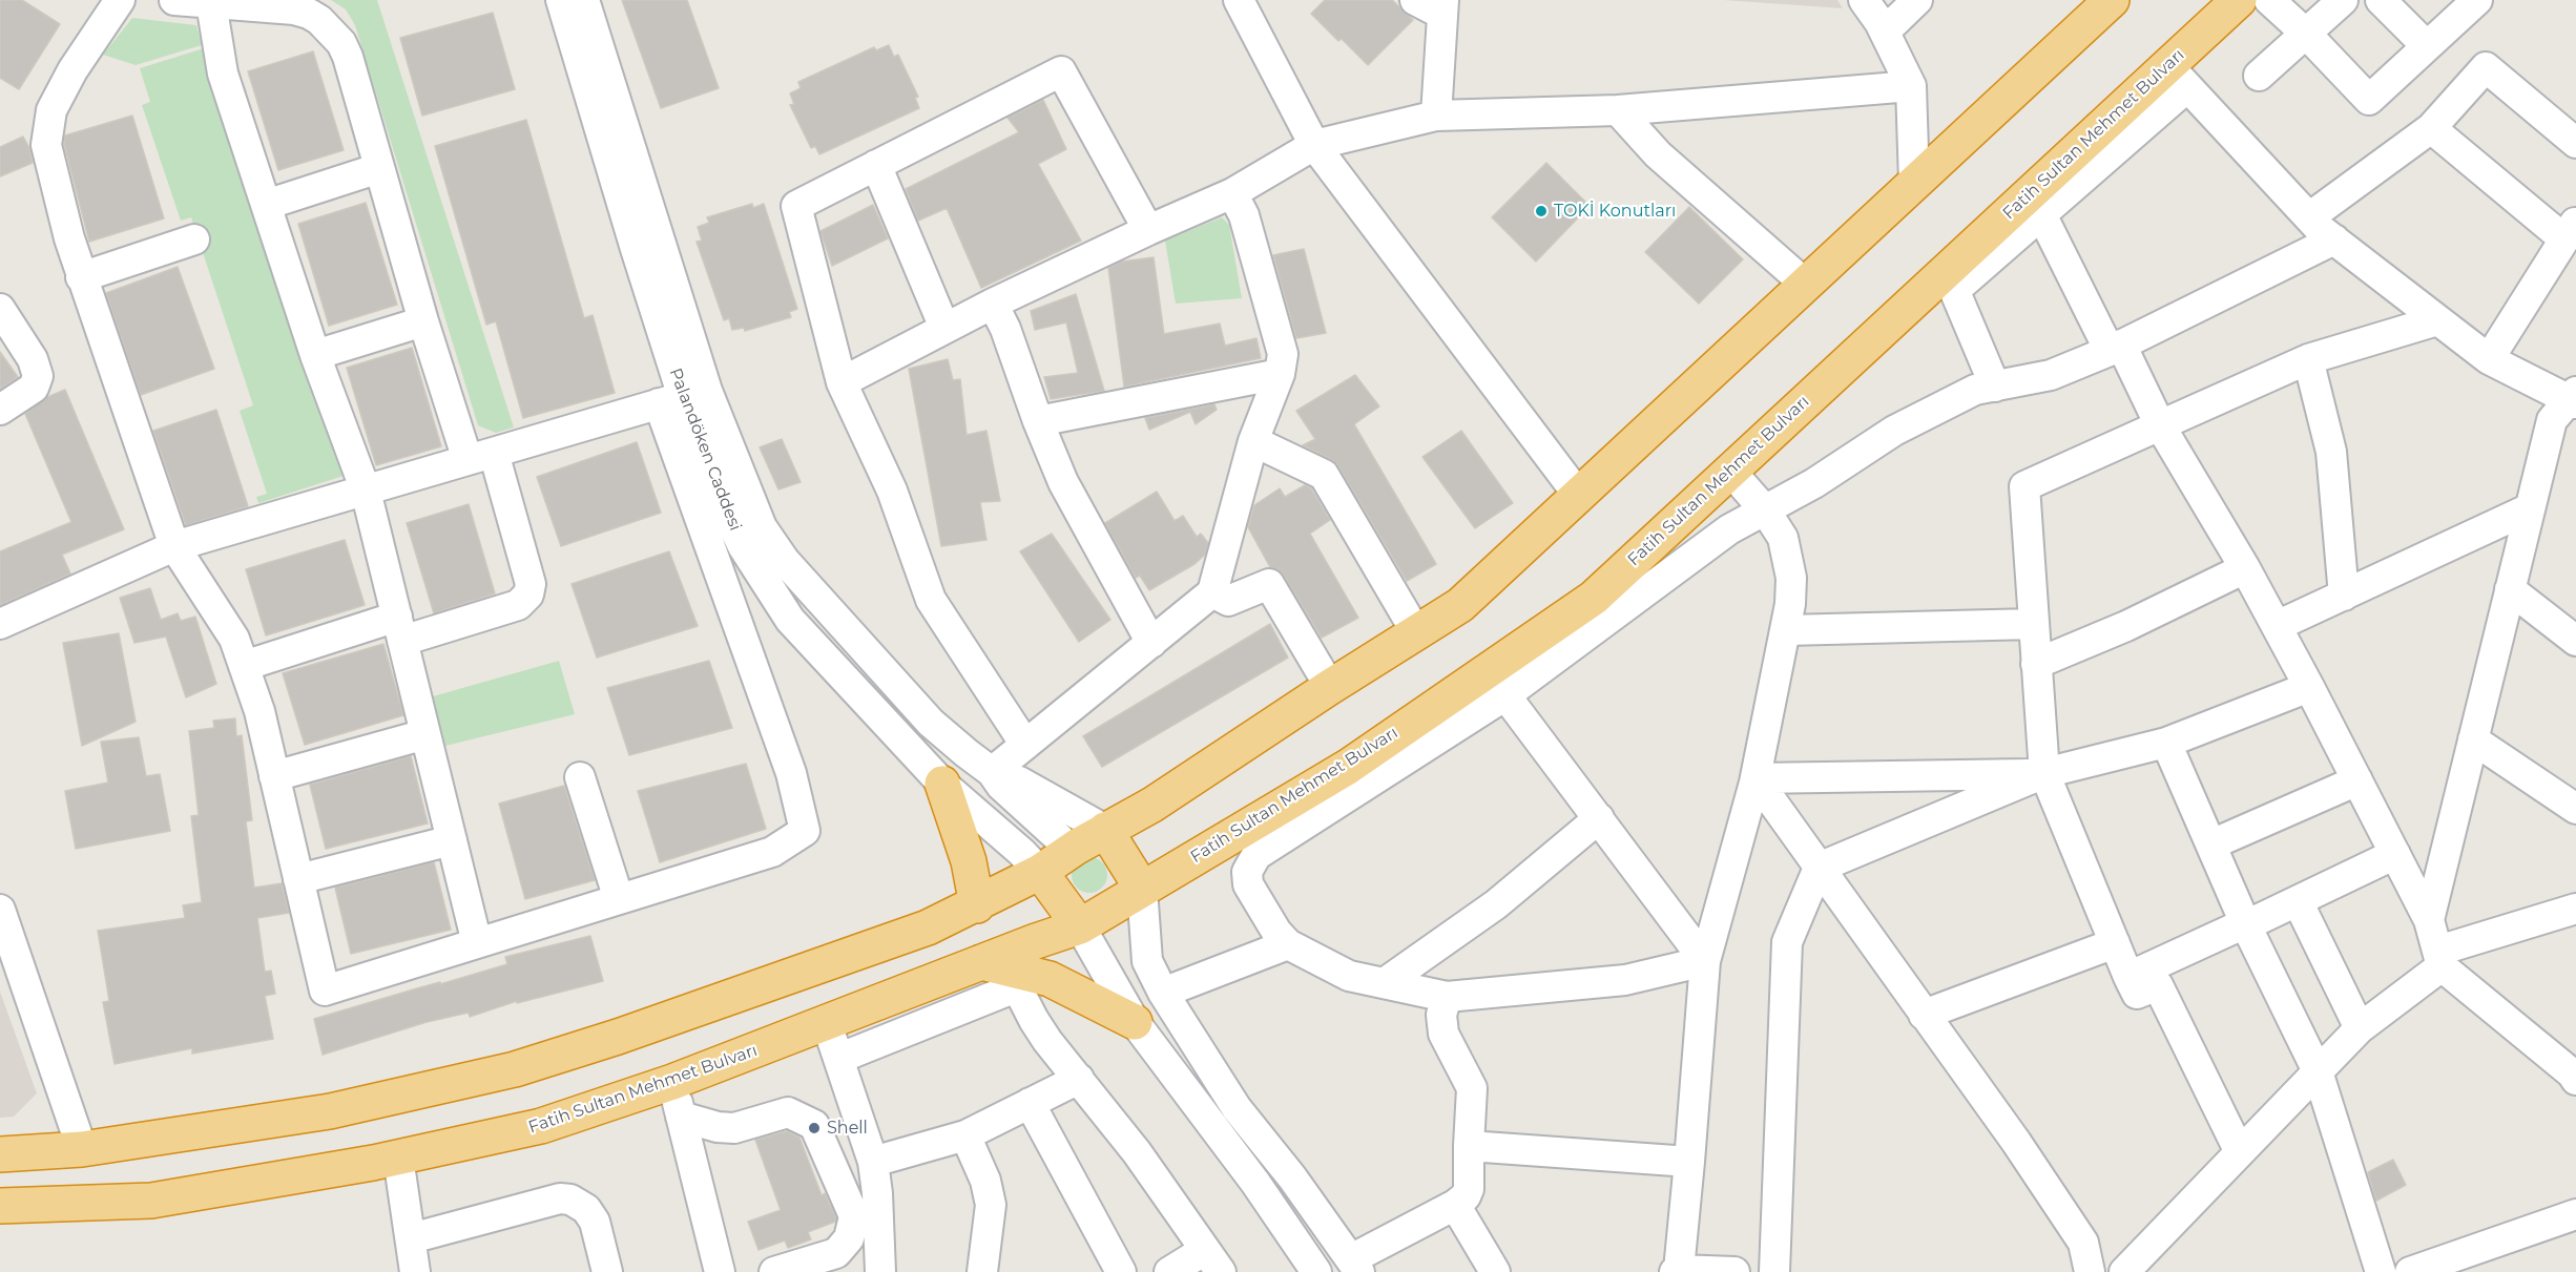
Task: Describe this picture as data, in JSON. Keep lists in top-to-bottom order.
{
  "streets": {
    "highway": ["Fatih Sultan Mehmet Bulvarı"],
    "street": ["Palandöken Caddesi"]
  },
  "places": ["TOKİ Konutları", "Shell"]
}
